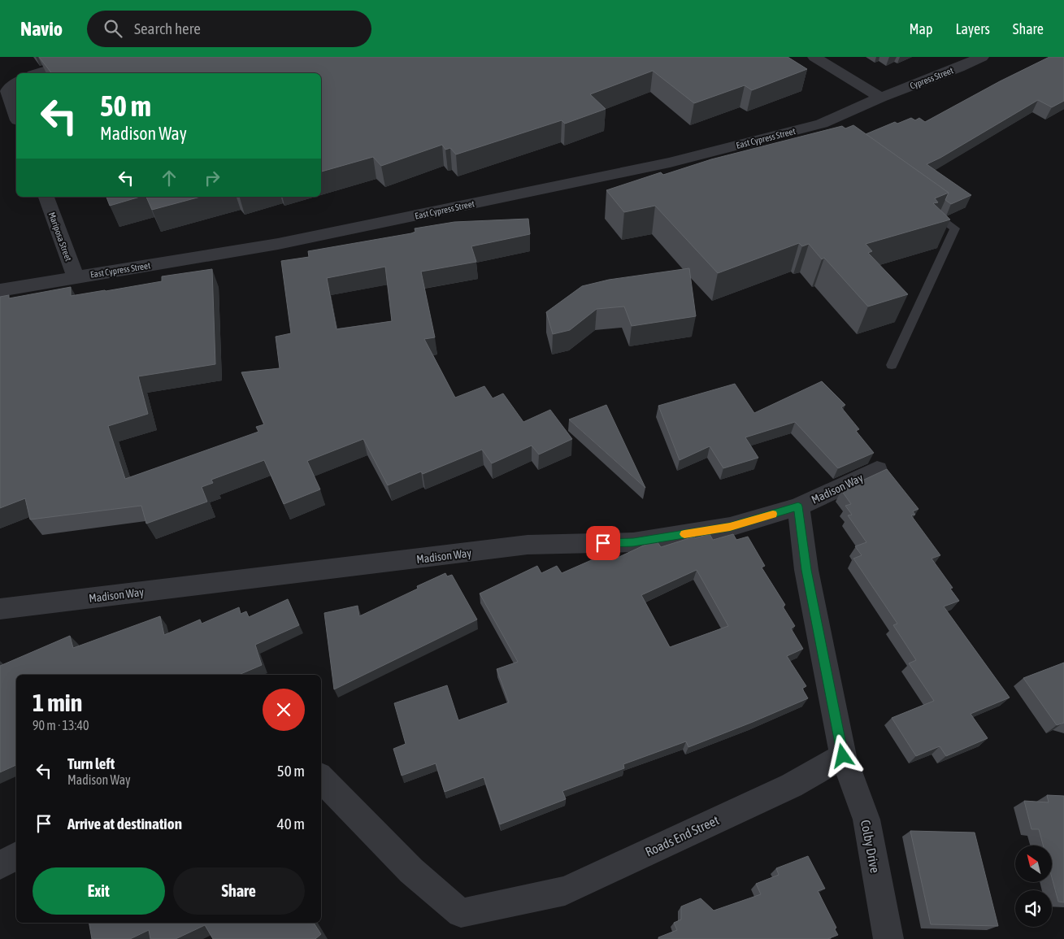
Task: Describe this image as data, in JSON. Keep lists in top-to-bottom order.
{
  "streets": {
    "street": [
      "Cypress Street",
      "East Cypress Street",
      "Mariposa Street",
      "Madison Way",
      "Roads End Street",
      "Colby Drive"
    ]
  },
  "crossings": [
    ["Cypress Street", "East Cypress Street"],
    ["East Cypress Street", "Mariposa Street"],
    ["Roads End Street", "Colby Drive"]
  ],
  "north": "top left",
  "page": {
    "header": "Navio",
    "search": "Search here",
    "nav": ["Map", "Layers", "Share"],
    "turn": ["50 m", "Madison Way"],
    "heading": ["1 min", "90 m · 13:40"],
    "list": [
      {
        "name": "Turn left",
        "note": "Madison Way",
        "value": "50 m"
      },
      {
        "name": "Arrive at destination",
        "value": "40 m"
      }
    ],
    "buttons": ["Exit", "Share"]
  }
}
